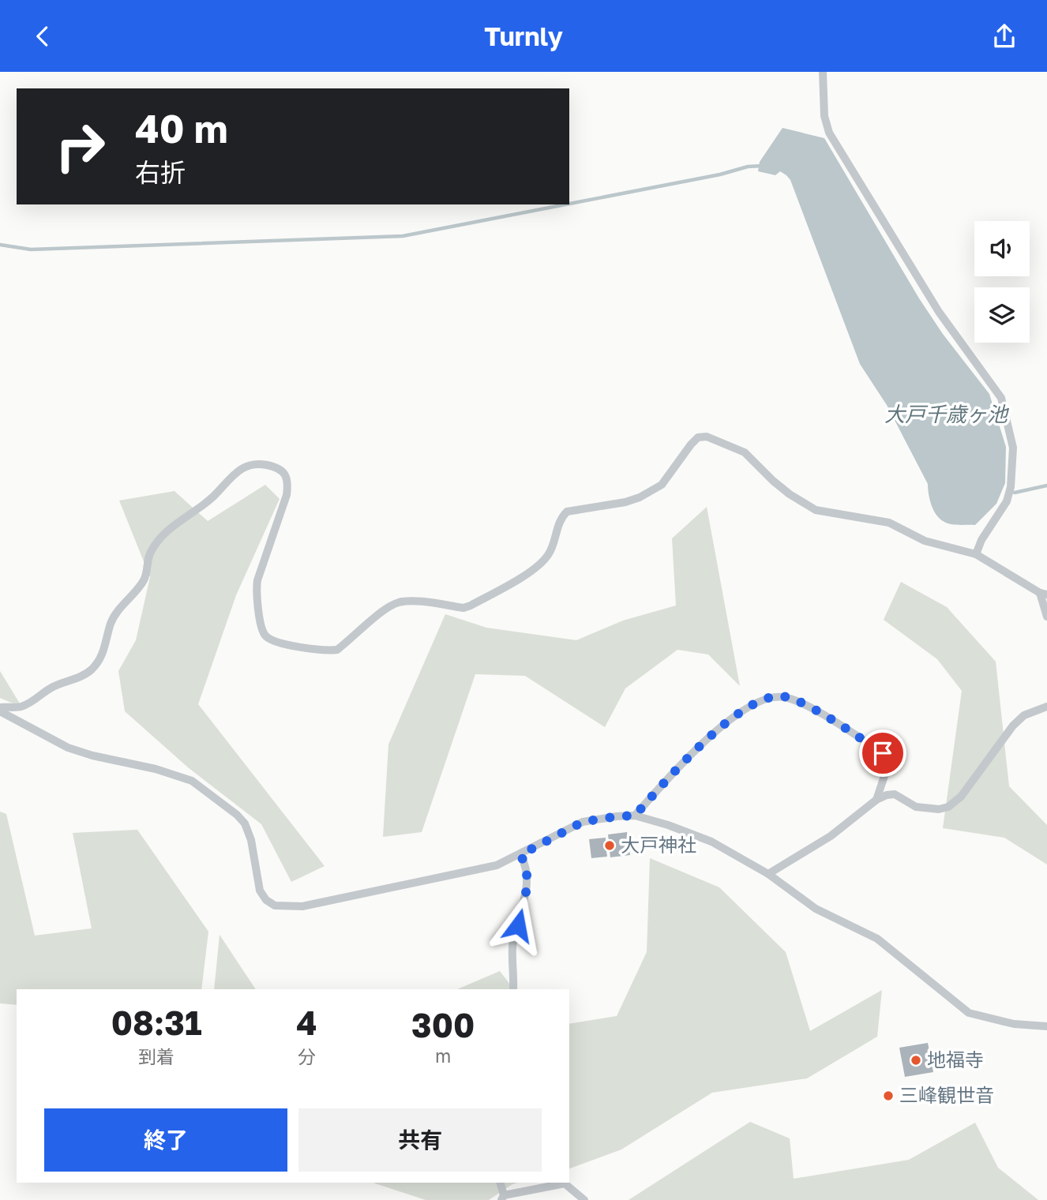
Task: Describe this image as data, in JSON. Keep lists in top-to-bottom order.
{
  "water": ["大戸千歳ヶ池"],
  "places": ["大戸神社", "地福寺", "三峰観世音"],
  "page": {
    "header": "Turnly",
    "turn": ["40 m", "右折"],
    "eta": [
      "08:31",
      "到着",
      "4",
      "分",
      "300",
      "m"
    ],
    "buttons": ["終了", "共有"]
  }
}
